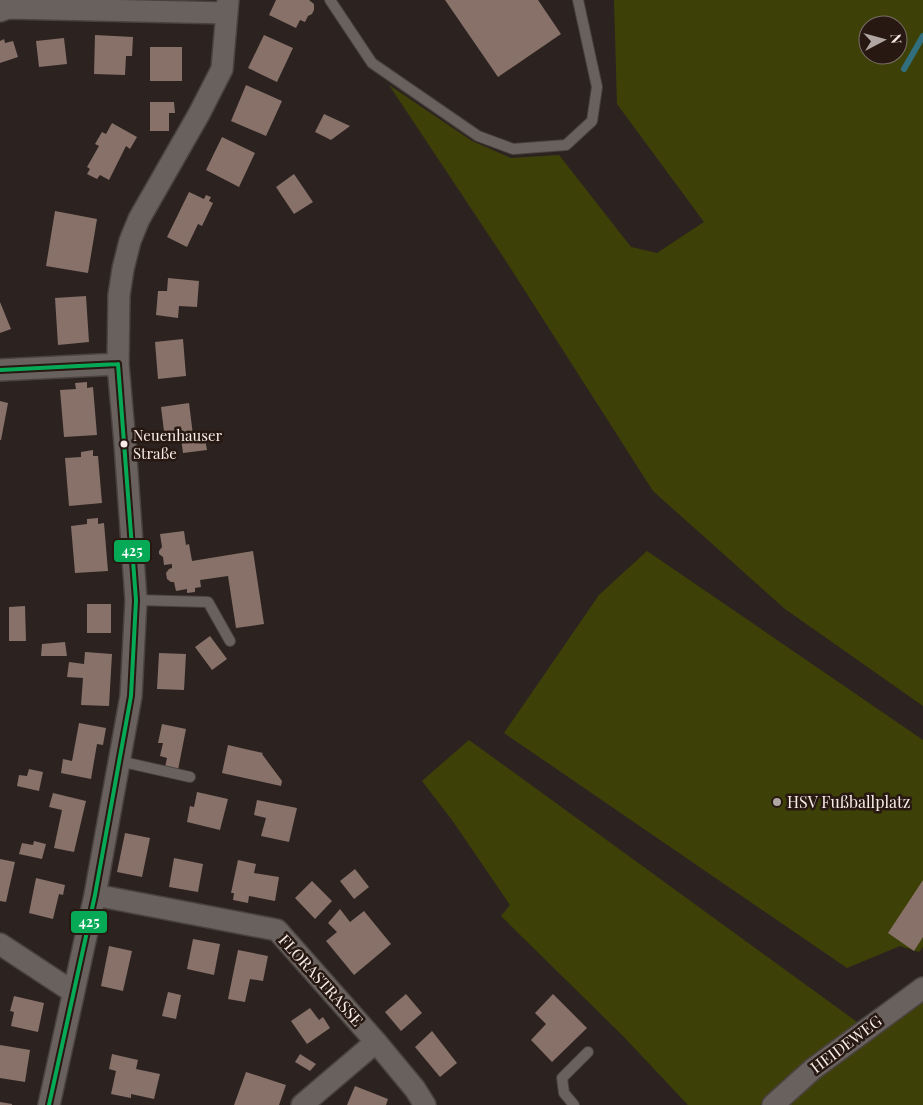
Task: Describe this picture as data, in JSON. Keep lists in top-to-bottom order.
{
  "streets": {
    "street": ["FLORASTRASSE", "HEIDEWEG"]
  },
  "places": ["Neuenhauser Straße", "HSV Fußballplatz"],
  "lines": ["transit line 425"],
  "north": "right"
}
